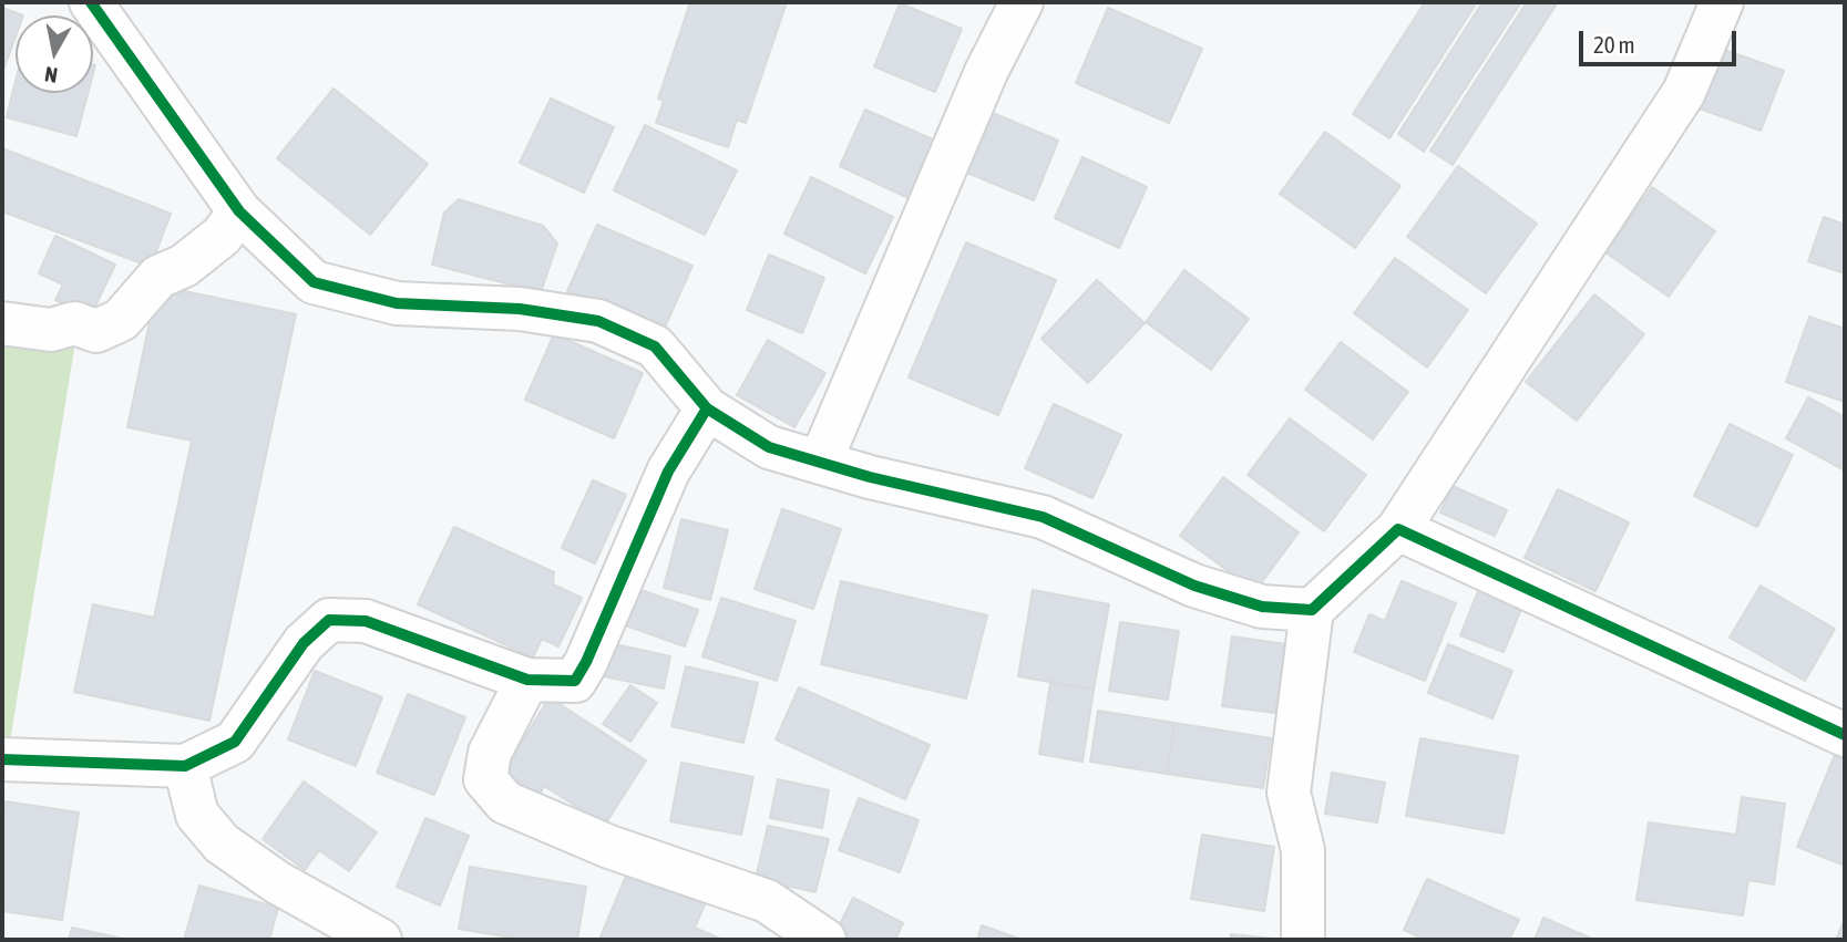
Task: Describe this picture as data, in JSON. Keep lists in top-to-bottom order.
{
  "scale_bar": "20 m",
  "north": "bottom"
}
